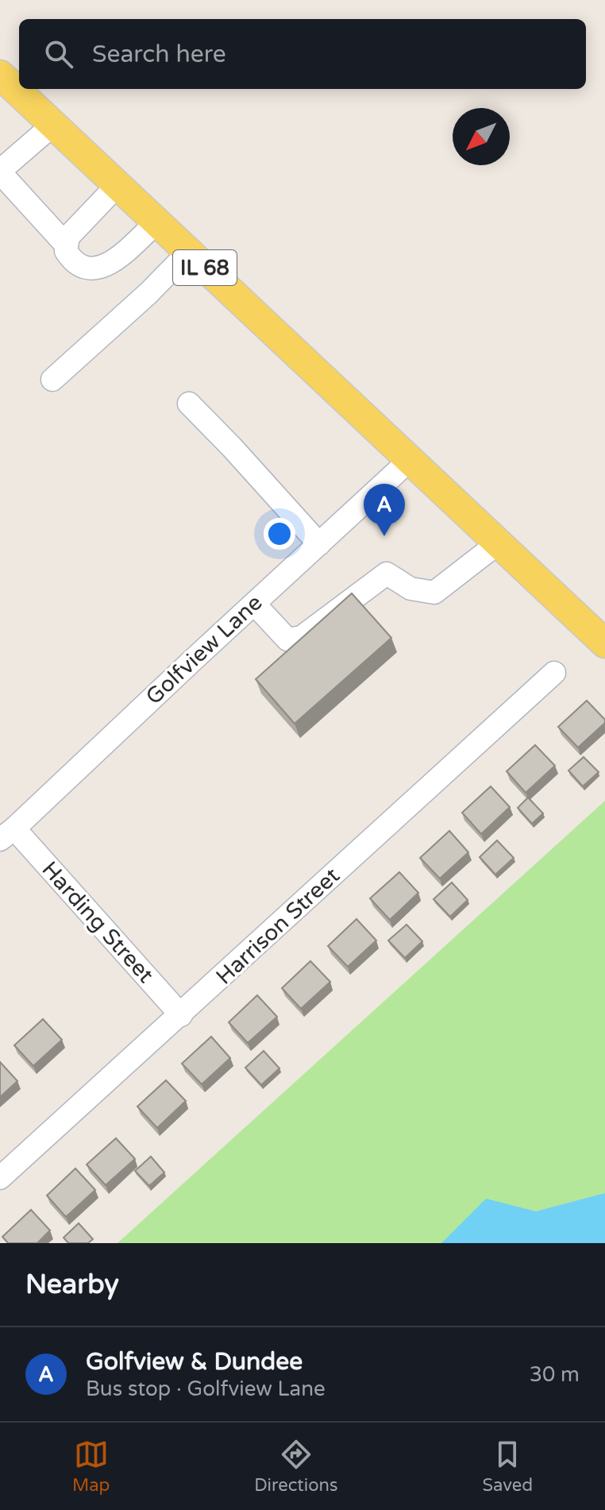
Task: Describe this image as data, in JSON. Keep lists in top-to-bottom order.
{
  "streets": {
    "main road": ["IL 68"],
    "street": ["Golfview Lane", "Harding Street", "Harrison Street"]
  },
  "crossings": [
    ["IL 68", "Golfview Lane"],
    ["Golfview Lane", "Harding Street"],
    ["Harding Street", "Harrison Street"]
  ],
  "north": "bottom left",
  "page": {
    "search": "Search here",
    "pins": "A",
    "heading": "Nearby",
    "list": [
      {
        "mark": "A",
        "name": "Golfview & Dundee",
        "note": "Bus stop · Golfview Lane",
        "value": "30 m"
      }
    ],
    "nav": ["Map", "Directions", "Saved"]
  }
}
